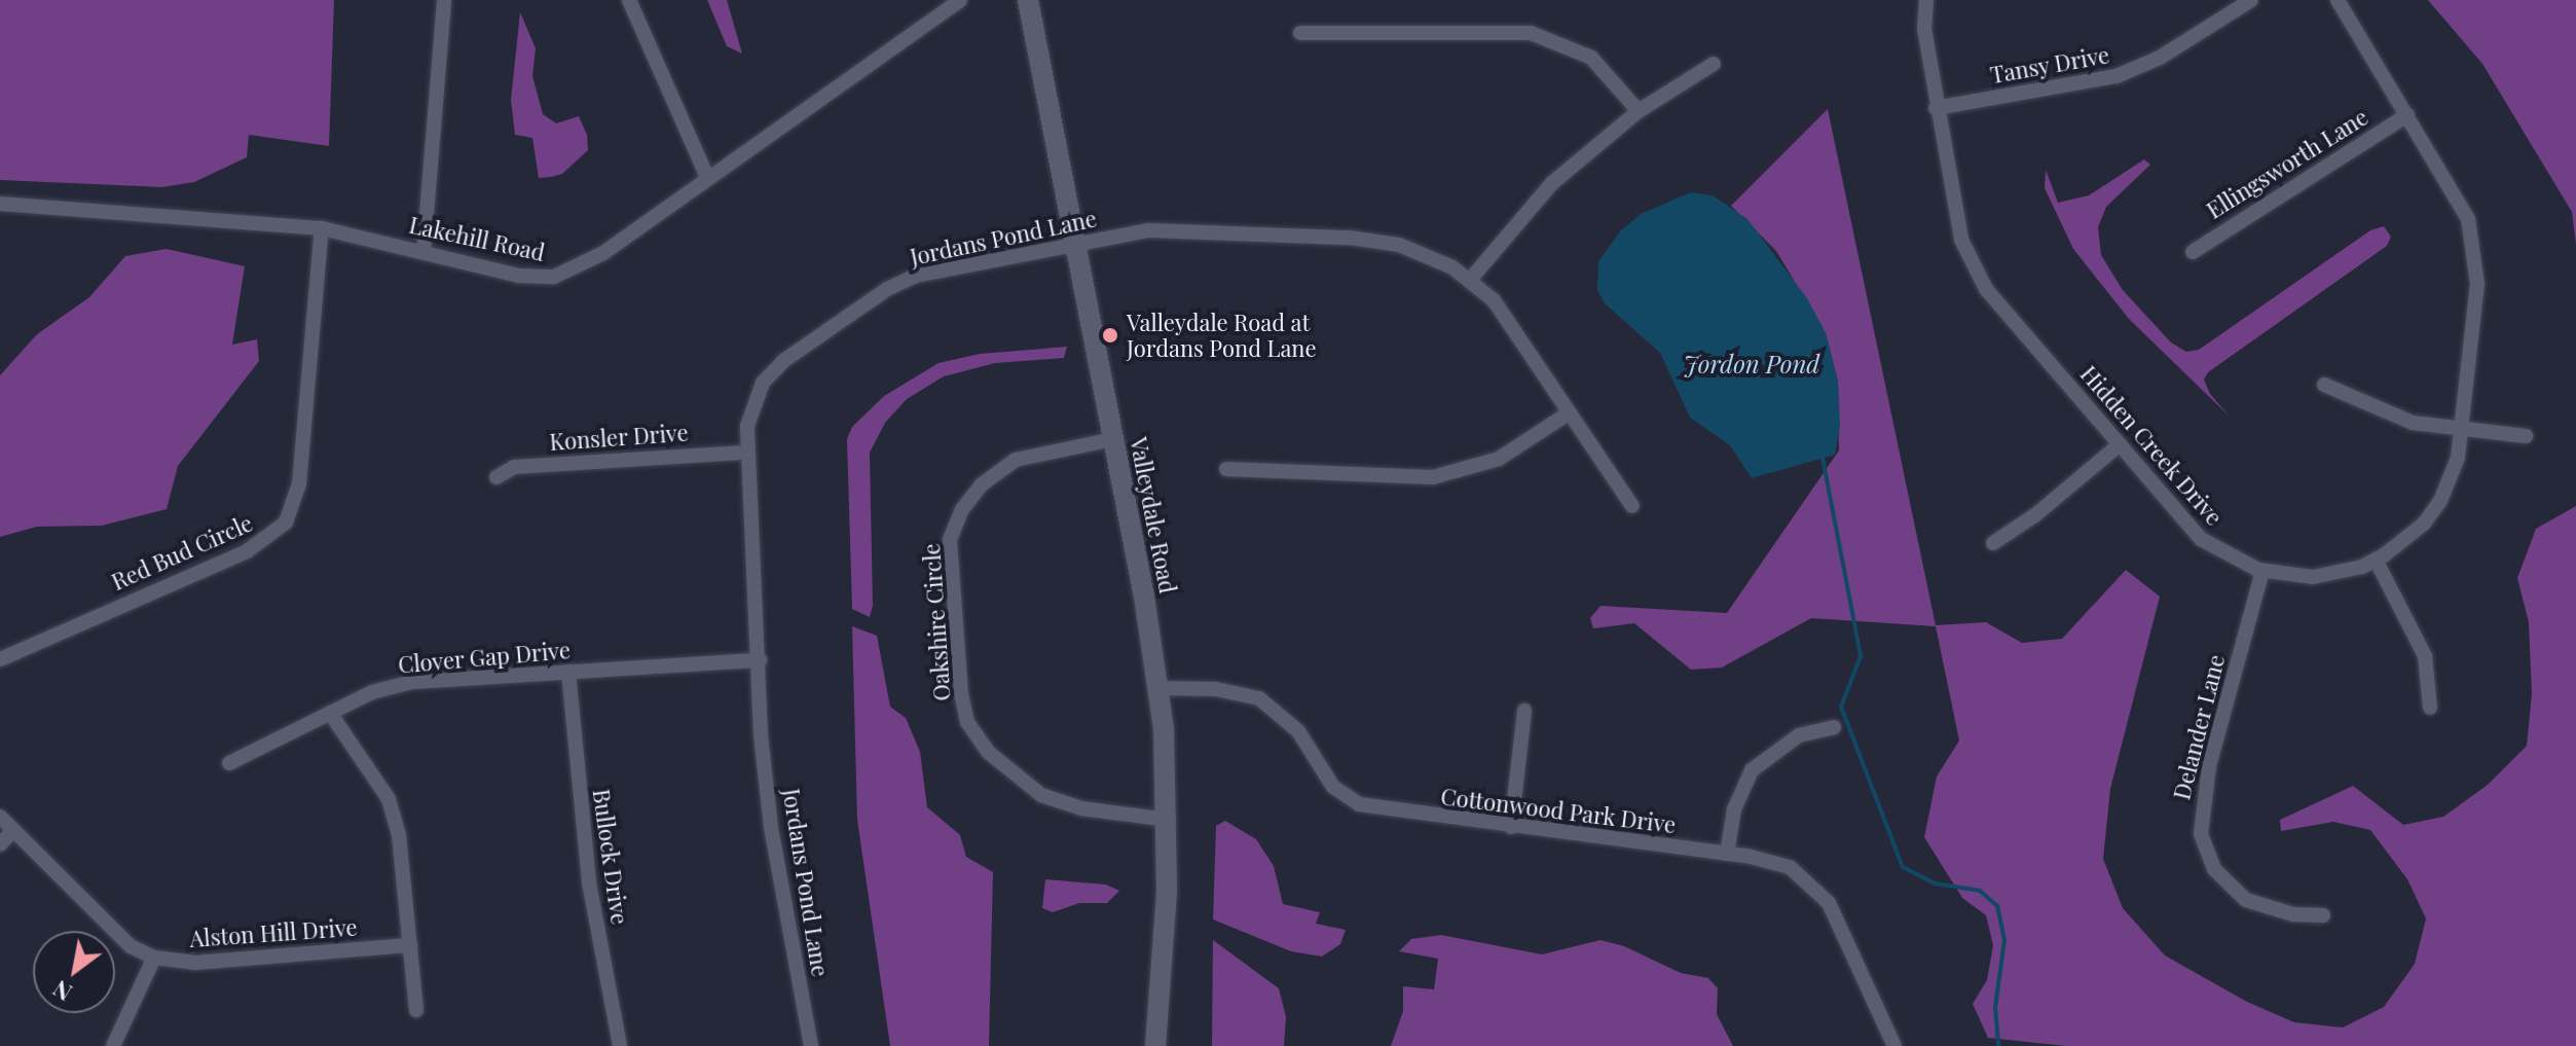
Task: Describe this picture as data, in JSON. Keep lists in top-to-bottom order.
{
  "streets": {
    "street": [
      "Tansy Drive",
      "Ellingsworth Lane",
      "Jordans Pond Lane",
      "Lakehill Road",
      "Konsler Drive",
      "Hidden Creek Drive",
      "Valleydale Road",
      "Red Bud Circle",
      "Oakshire Circle",
      "Clover Gap Drive",
      "Delander Lane",
      "Cottonwood Park Drive",
      "Bullock Drive",
      "Alston Hill Drive"
    ]
  },
  "crossings": [
    ["Tansy Drive", "Hidden Creek Drive"],
    ["Ellingsworth Lane", "Hidden Creek Drive"],
    ["Jordans Pond Lane", "Konsler Drive"],
    ["Jordans Pond Lane", "Valleydale Road"],
    ["Jordans Pond Lane", "Clover Gap Drive"],
    ["Lakehill Road", "Red Bud Circle"],
    ["Hidden Creek Drive", "Delander Lane"],
    ["Valleydale Road", "Oakshire Circle"],
    ["Valleydale Road", "Cottonwood Park Drive"],
    ["Clover Gap Drive", "Bullock Drive"]
  ],
  "water": ["Jordon Pond"],
  "places": ["Valleydale Road at Jordans Pond Lane"],
  "north": "bottom left"
}
